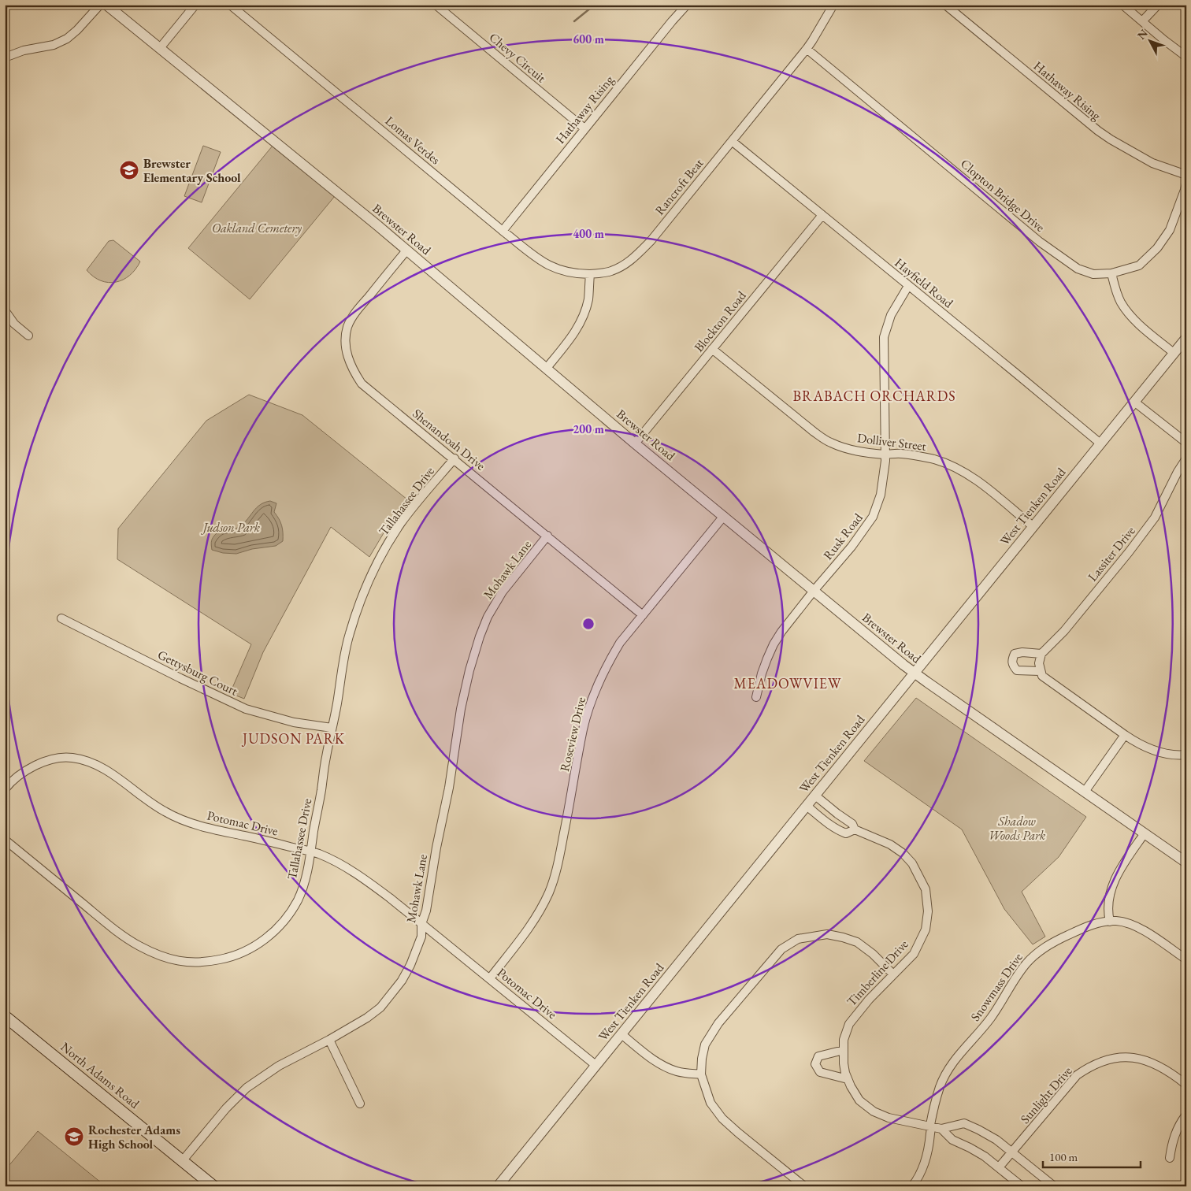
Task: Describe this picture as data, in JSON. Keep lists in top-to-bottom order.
{
  "streets": {
    "main road": ["North Adams Road"],
    "street": [
      "Chevy Circuit",
      "Hathaway Rising",
      "Lomas Verdes",
      "Rancroft Beat",
      "Clopton Bridge Drive",
      "Brewster Road",
      "Hayfield Road",
      "Blockton Road",
      "Shenandoah Drive",
      "Dolliver Street",
      "Tallahassee Drive",
      "West Tienken Road",
      "Rusk Road",
      "Lassiter Drive",
      "Mohawk Lane",
      "Gettysburg Court",
      "Roseview Drive",
      "Potomac Drive",
      "Timberline Drive",
      "Snowmass Drive",
      "Sunlight Drive"
    ]
  },
  "crossings": [
    ["Chevy Circuit", "Hathaway Rising"],
    ["Hathaway Rising", "Lomas Verdes"],
    ["Lomas Verdes", "Rancroft Beat"],
    ["Rancroft Beat", "Clopton Bridge Drive"],
    ["Rancroft Beat", "Hayfield Road"],
    ["Brewster Road", "Blockton Road"],
    ["Brewster Road", "Shenandoah Drive"],
    ["Brewster Road", "West Tienken Road"],
    ["Brewster Road", "Rusk Road"],
    ["Brewster Road", "Roseview Drive"],
    ["Hayfield Road", "Blockton Road"],
    ["Hayfield Road", "West Tienken Road"],
    ["Hayfield Road", "Rusk Road"],
    ["Blockton Road", "Dolliver Street"],
    ["Shenandoah Drive", "Tallahassee Drive"],
    ["Shenandoah Drive", "Mohawk Lane"],
    ["Shenandoah Drive", "Roseview Drive"],
    ["Dolliver Street", "West Tienken Road"],
    ["Dolliver Street", "Rusk Road"],
    ["Tallahassee Drive", "Gettysburg Court"],
    ["Tallahassee Drive", "Potomac Drive"],
    ["West Tienken Road", "Potomac Drive"],
    ["West Tienken Road", "Timberline Drive"],
    ["Mohawk Lane", "Potomac Drive"],
    ["Mohawk Lane", "North Adams Road"],
    ["Roseview Drive", "Potomac Drive"],
    ["Timberline Drive", "Snowmass Drive"],
    ["Timberline Drive", "Sunlight Drive"]
  ],
  "districts": ["BRABACH ORCHARDS", "MEADOWVIEW", "JUDSON PARK"],
  "parks": ["Oakland Cemetery", "Judson Park", "Shadow Woods Park"],
  "places": {
    "school or university": ["Brewster Elementary School", "Rochester Adams High School"]
  },
  "scale_bar": "100 m",
  "north": "top left",
  "rings": ["600 m", "400 m", "200 m"]
}
